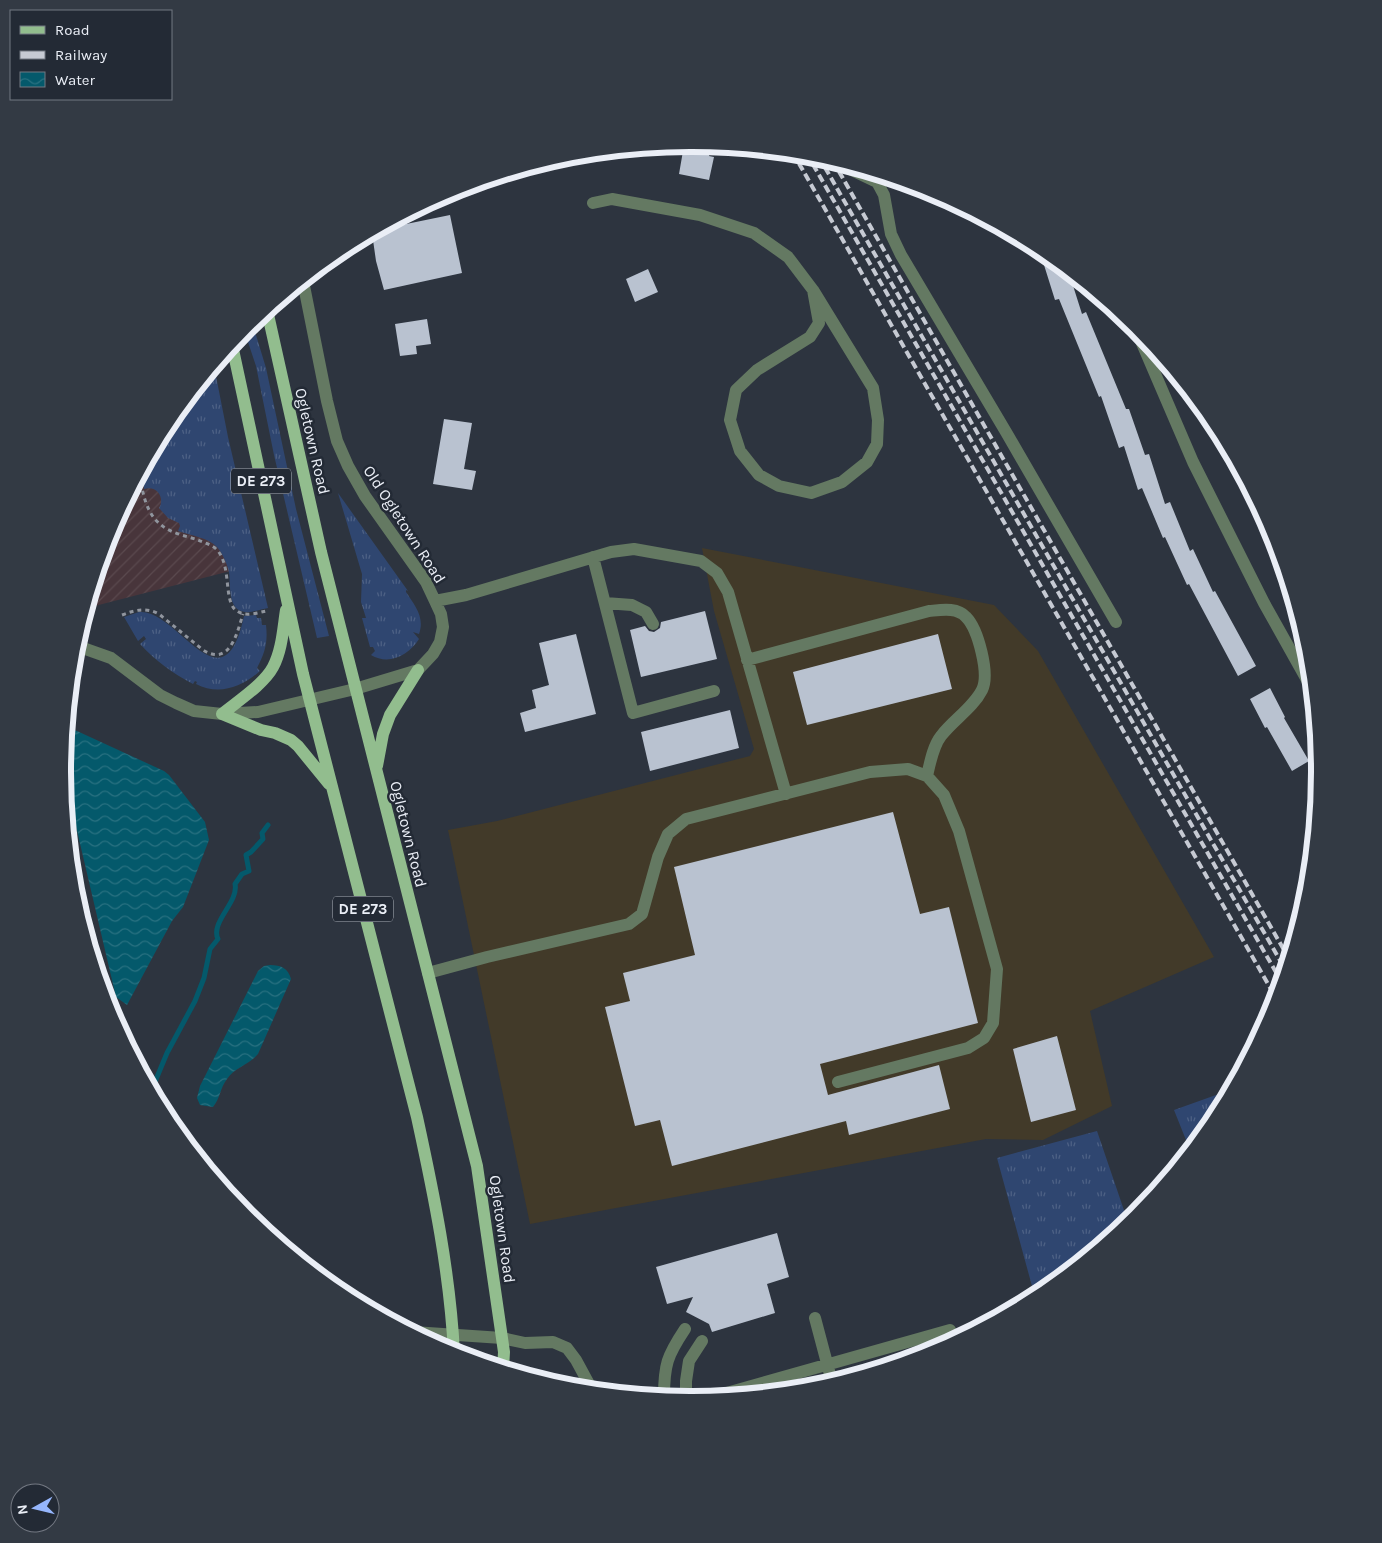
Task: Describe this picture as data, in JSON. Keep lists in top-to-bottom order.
{
  "streets": {
    "main road": ["Ogletown Road", "DE 273"],
    "street": ["Old Ogletown Road"]
  },
  "legend": ["Road", "Railway", "Water"],
  "north": "left"
}
